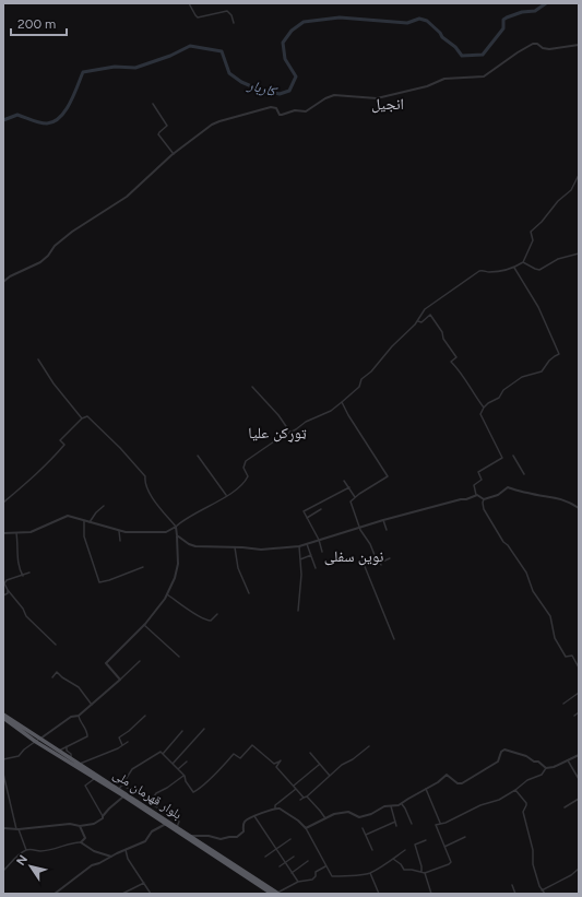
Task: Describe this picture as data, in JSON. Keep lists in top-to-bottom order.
{
  "streets": {
    "highway": ["بلوار قهرمان ملی"]
  },
  "districts": ["انجيل", "ټوړکن علیا", "نوین سفلى"],
  "water": ["کاربار"],
  "scale_bar": "200 m",
  "north": "top left"
}
